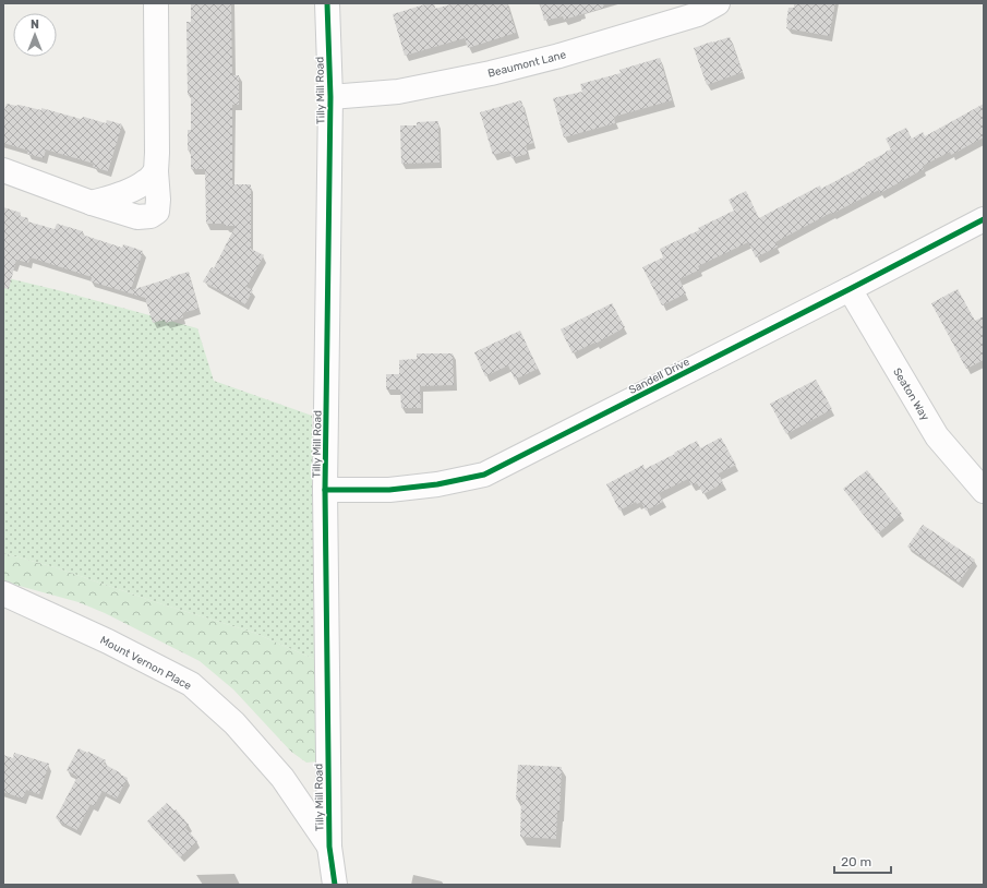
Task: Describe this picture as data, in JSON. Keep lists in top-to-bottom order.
{
  "streets": {
    "street": [
      "Beaumont Lane",
      "Tilly Mill Road",
      "Sandell Drive",
      "Seaton Way",
      "Mount Vernon Place"
    ]
  },
  "crossings": [
    ["Beaumont Lane", "Tilly Mill Road"],
    ["Tilly Mill Road", "Sandell Drive"],
    ["Tilly Mill Road", "Mount Vernon Place"],
    ["Sandell Drive", "Seaton Way"]
  ],
  "scale_bar": "20 m",
  "north": "top"
}
